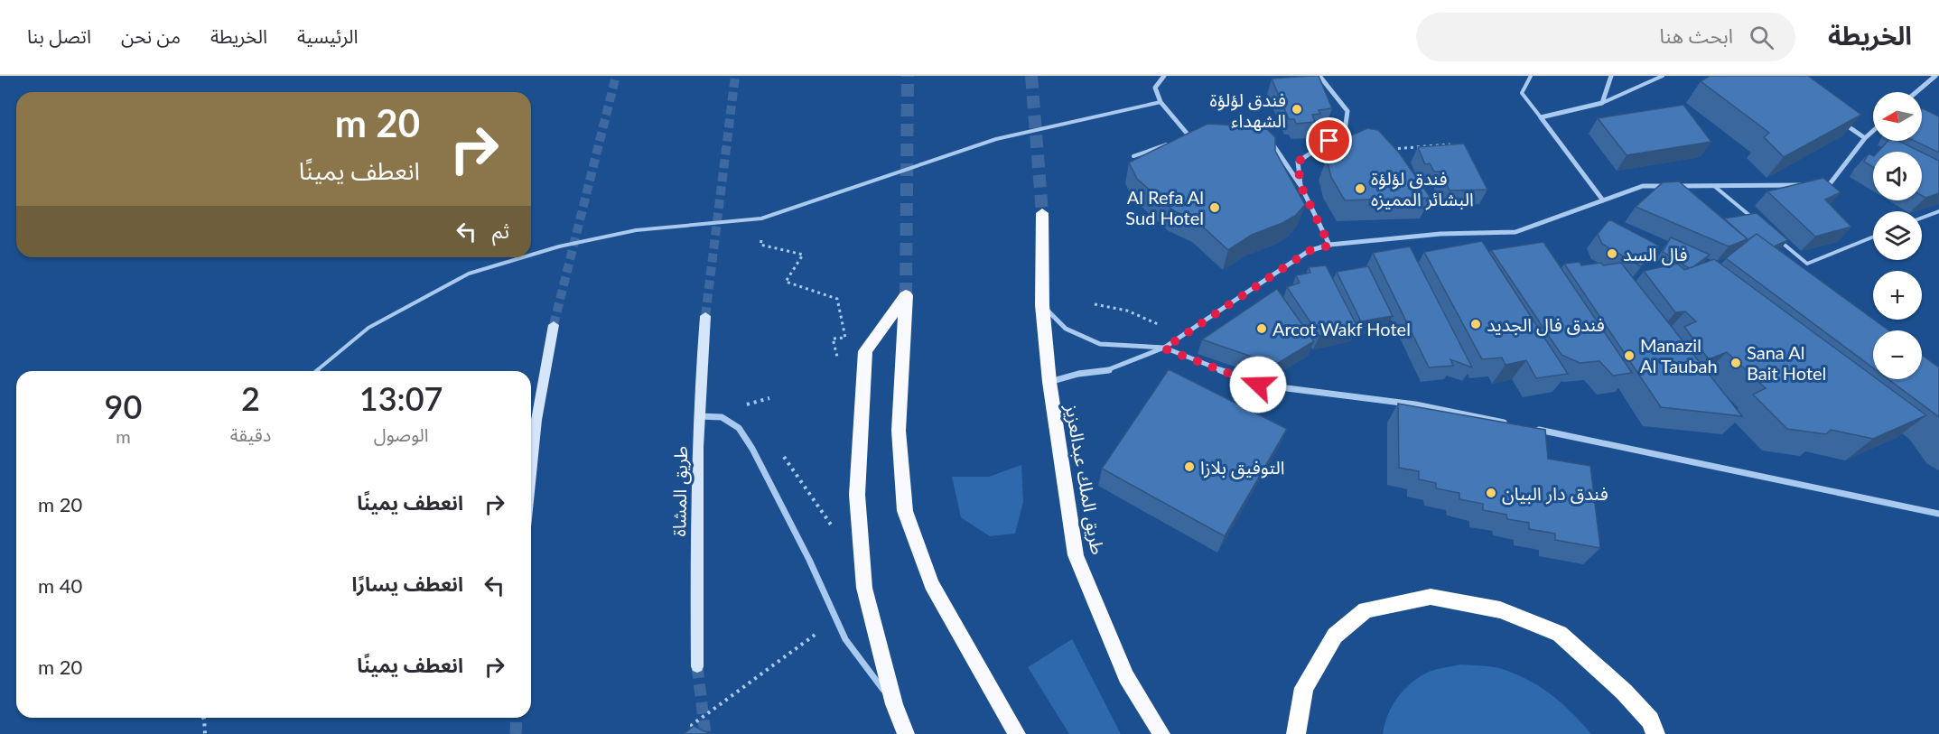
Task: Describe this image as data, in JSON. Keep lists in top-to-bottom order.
{
  "streets": {
    "highway": ["طريق الملك عبدالعزيز"],
    "main road": ["طريق المشاة"]
  },
  "places": [
    "فندق لؤلؤة الشهداء",
    "فندق لؤلؤة البشائر المميزه",
    "Al Refa Al Sud Hotel",
    "فال السد",
    "فندق فال الجديد",
    "Arcot Wakf Hotel",
    "Manazil Al Taubah",
    "Sana Al Bait Hotel",
    "التوفيق بلازا",
    "فندق دار البيان"
  ],
  "north": "left",
  "page": {
    "header": "الخريطة",
    "search": "ابحث هنا",
    "nav": [
      "الرئيسية",
      "الخريطة",
      "من نحن",
      "اتصل بنا"
    ],
    "map_buttons": ["+", "−"],
    "turn": ["20 m", "انعطف يمينًا"],
    "then": "ثم",
    "eta": [
      "13:07",
      "الوصول",
      "2",
      "دقيقة",
      "90",
      "m"
    ],
    "list": [
      {
        "name": "انعطف يمينًا",
        "value": "20 m"
      },
      {
        "name": "انعطف يسارًا",
        "value": "40 m"
      },
      {
        "name": "انعطف يمينًا",
        "value": "20 m"
      }
    ]
  }
}
